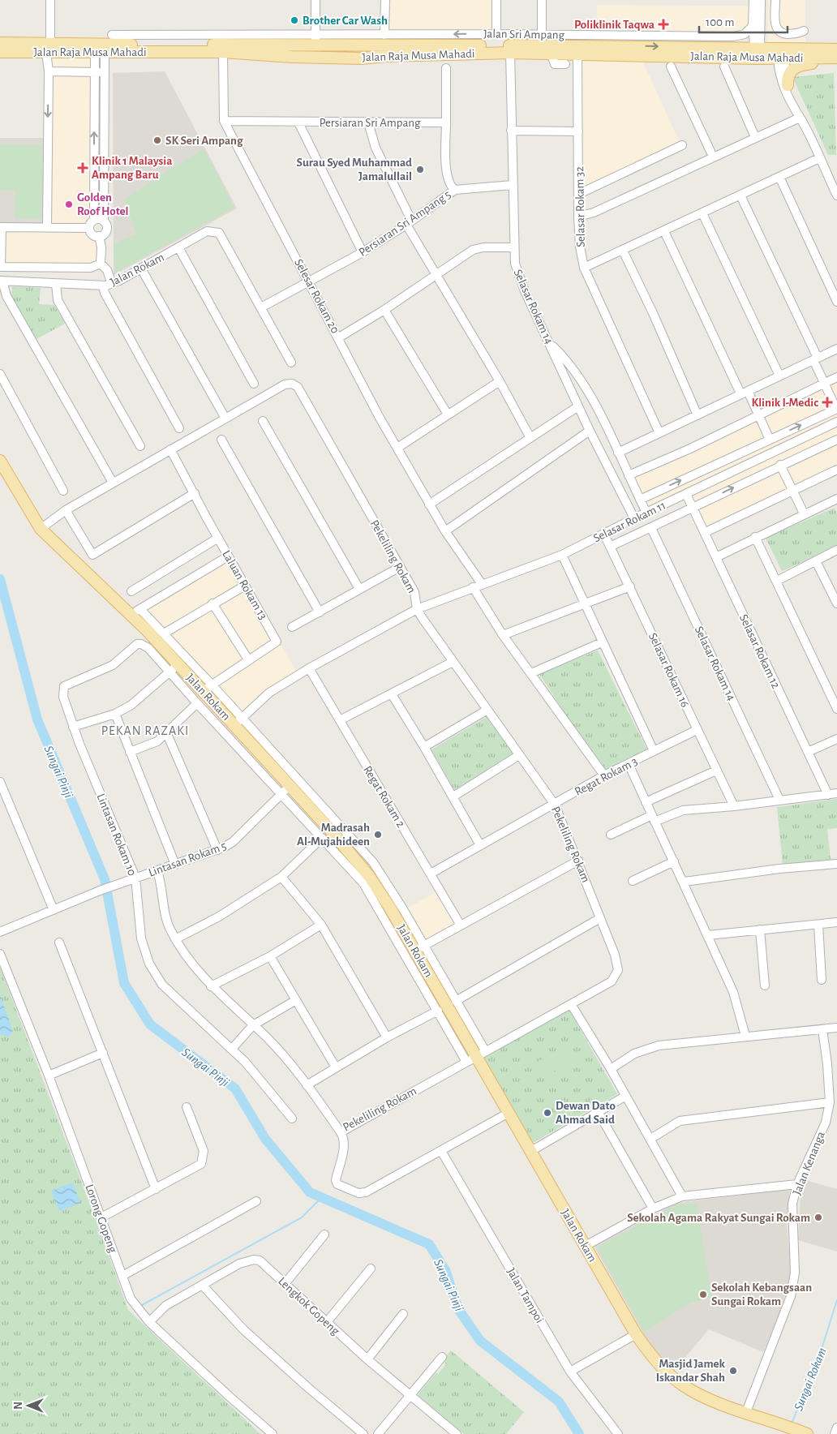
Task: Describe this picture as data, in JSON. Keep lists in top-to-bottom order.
{
  "streets": {
    "main road": ["Jalan Raja Musa Mahadi", "Jalan Rokam"],
    "street": [
      "Jalan Sri Ampang",
      "Persiaran Sri Ampang",
      "Selasar Rokam 32",
      "Persiaran Sri Ampang 5",
      "Selesar Rokam 20",
      "Selasar Rokam 14",
      "Selasar Rokam 11",
      "Pekeliling Rokam",
      "Laluan Rokam 13",
      "Selasar Rokam 12",
      "Selasar Rokam 16",
      "Regat Rokam 3",
      "Regat Rokam 2",
      "Lintasan Rokam 10",
      "Lintasan Rokam 5",
      "Jalan Kenanga",
      "Lorong Gopeng",
      "Jalan Tampoi",
      "Lengkok Gopeng"
    ]
  },
  "crossings": [
    ["Jalan Sri Ampang", "Jalan Raja Musa Mahadi"],
    ["Jalan Raja Musa Mahadi", "Selasar Rokam 32"],
    ["Jalan Raja Musa Mahadi", "Selesar Rokam 20"],
    ["Jalan Raja Musa Mahadi", "Selasar Rokam 14"],
    ["Persiaran Sri Ampang", "Selesar Rokam 20"],
    ["Persiaran Sri Ampang 5", "Jalan Rokam"],
    ["Persiaran Sri Ampang 5", "Selesar Rokam 20"],
    ["Persiaran Sri Ampang 5", "Selasar Rokam 14"],
    ["Jalan Rokam", "Selasar Rokam 11"],
    ["Jalan Rokam", "Pekeliling Rokam"],
    ["Jalan Rokam", "Laluan Rokam 13"],
    ["Jalan Rokam", "Lintasan Rokam 10"],
    ["Jalan Rokam", "Lintasan Rokam 5"],
    ["Jalan Rokam", "Jalan Kenanga"],
    ["Selesar Rokam 20", "Selasar Rokam 11"],
    ["Selasar Rokam 14", "Selasar Rokam 11"],
    ["Selasar Rokam 11", "Pekeliling Rokam"],
    ["Selasar Rokam 11", "Selasar Rokam 12"],
    ["Selasar Rokam 11", "Selasar Rokam 16"],
    ["Selasar Rokam 11", "Regat Rokam 2"],
    ["Pekeliling Rokam", "Laluan Rokam 13"],
    ["Pekeliling Rokam", "Regat Rokam 3"],
    ["Pekeliling Rokam", "Lintasan Rokam 5"],
    ["Selasar Rokam 16", "Regat Rokam 3"],
    ["Regat Rokam 3", "Regat Rokam 2"],
    ["Lintasan Rokam 10", "Lintasan Rokam 5"],
    ["Lorong Gopeng", "Lengkok Gopeng"]
  ],
  "districts": ["PEKAN RAZAKI"],
  "water": ["Sungai Pinji", "Sungai Rokam"],
  "places": {
    "other": [
      "Brother Car Wash",
      "SK Seri Ampang",
      "Surau Syed Muhammad Jamalullail",
      "Golden Roof Hotel",
      "Madrasah Al-Mujahideen",
      "Dewan Dato Ahmad Said",
      "Sekolah Agama Rakyat Sungai Rokam",
      "Sekolah Kebangsaan Sungai Rokam",
      "Masjid Jamek Iskandar Shah"
    ],
    "health": ["Poliklinik Taqwa", "Klinik 1 Malaysia Ampang Baru", "Klinik I-Medic"]
  },
  "scale_bar": "100 m",
  "north": "left"
}
